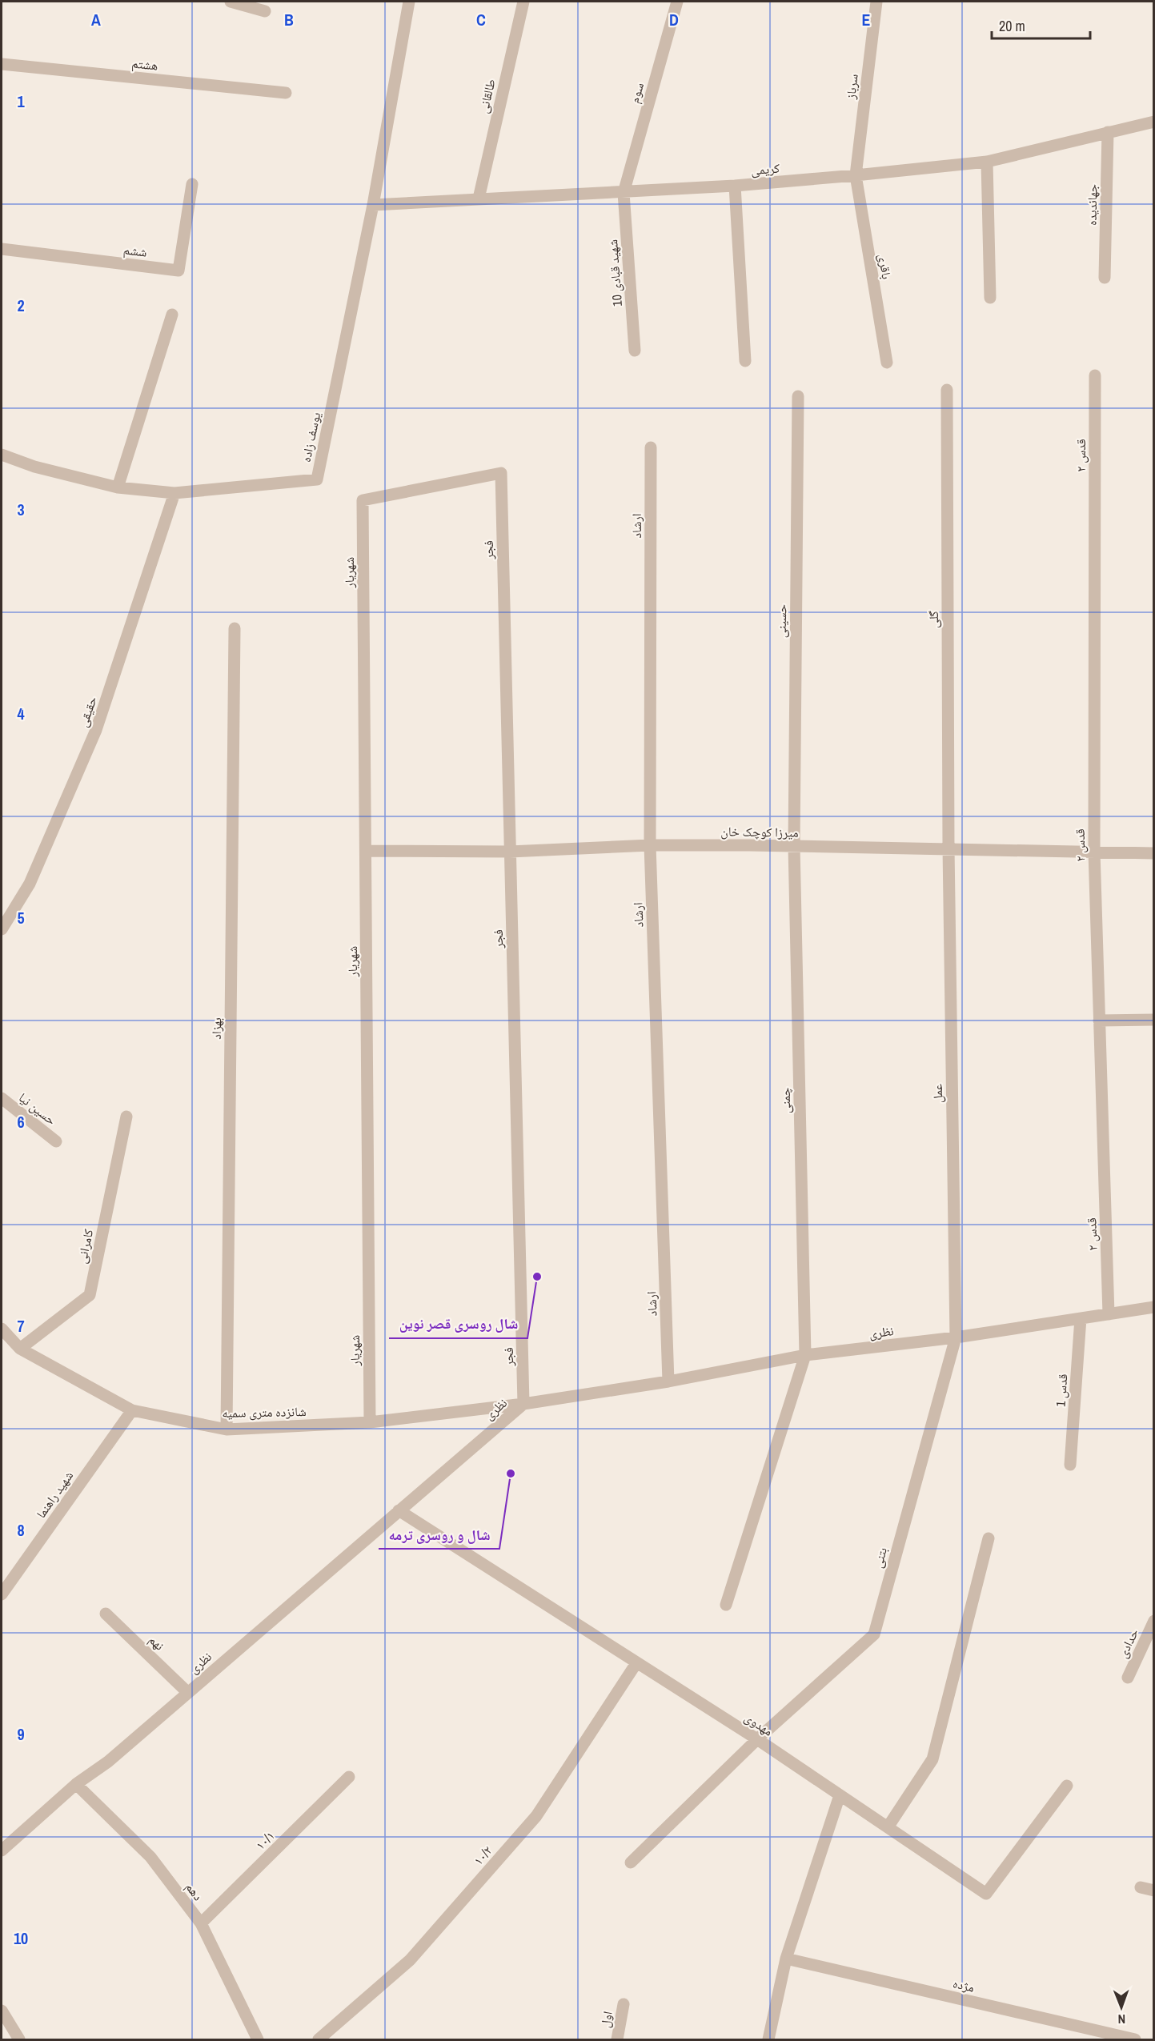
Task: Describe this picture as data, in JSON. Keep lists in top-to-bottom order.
{
  "streets": {
    "street": [
      "هشتم",
      "سرباز",
      "سوم",
      "طالقانی",
      "کریمی",
      "جهاندیده",
      "ششم",
      "باقری",
      "شهید قبادی 10",
      "یوسف زاده",
      "قدس ۲",
      "ارشاد",
      "فجر",
      "شهریار",
      "گلی",
      "حسینی",
      "حقیقی",
      "میرزا کوچک خان",
      "بهزاد",
      "عمل",
      "چمنی",
      "حسین نیا",
      "کامرانی",
      "نظری",
      "قدس 1",
      "شانزده متری سمیه",
      "شهید راهنما",
      "بتنی",
      "نهم",
      "حدادی",
      "مهدوی",
      "۱۰/۱",
      "۱۰/۲",
      "دهم",
      "مژده",
      "اول"
    ]
  },
  "crossings": [
    ["سرباز", "کریمی"],
    ["سرباز", "باقری"],
    ["سوم", "کریمی"],
    ["سوم", "شهید قبادی 10"],
    ["طالقانی", "کریمی"],
    ["کریمی", "جهاندیده"],
    ["کریمی", "باقری"],
    ["کریمی", "شهید قبادی 10"],
    ["کریمی", "یوسف زاده"],
    ["یوسف زاده", "حقیقی"],
    ["قدس ۲", "میرزا کوچک خان"],
    ["قدس ۲", "نظری"],
    ["ارشاد", "میرزا کوچک خان"],
    ["ارشاد", "نظری"],
    ["فجر", "شهریار"],
    ["فجر", "میرزا کوچک خان"],
    ["فجر", "نظری"],
    ["فجر", "شانزده متری سمیه"],
    ["شهریار", "میرزا کوچک خان"],
    ["شهریار", "شانزده متری سمیه"],
    ["گلی", "میرزا کوچک خان"],
    ["گلی", "عمل"],
    ["حسینی", "میرزا کوچک خان"],
    ["حسینی", "چمنی"],
    ["میرزا کوچک خان", "عمل"],
    ["میرزا کوچک خان", "چمنی"],
    ["بهزاد", "شانزده متری سمیه"],
    ["عمل", "نظری"],
    ["عمل", "بتنی"],
    ["چمنی", "نظری"],
    ["کامرانی", "شانزده متری سمیه"],
    ["نظری", "قدس 1"],
    ["نظری", "شانزده متری سمیه"],
    ["نظری", "بتنی"],
    ["نظری", "نهم"],
    ["نظری", "مهدوی"],
    ["نظری", "دهم"],
    ["شانزده متری سمیه", "شهید راهنما"],
    ["بتنی", "مهدوی"],
    ["مهدوی", "۱۰/۲"],
    ["۱۰/۱", "دهم"]
  ],
  "places": ["شال روسری قصر نوین", "شال و روسری ترمه"],
  "scale_bar": "20 m",
  "north": "bottom",
  "grid": {
    "columns": [
      "A",
      "B",
      "C",
      "D",
      "E"
    ],
    "rows": [
      "1",
      "2",
      "3",
      "4",
      "5",
      "6",
      "7",
      "8",
      "9",
      "10"
    ]
  }
}
